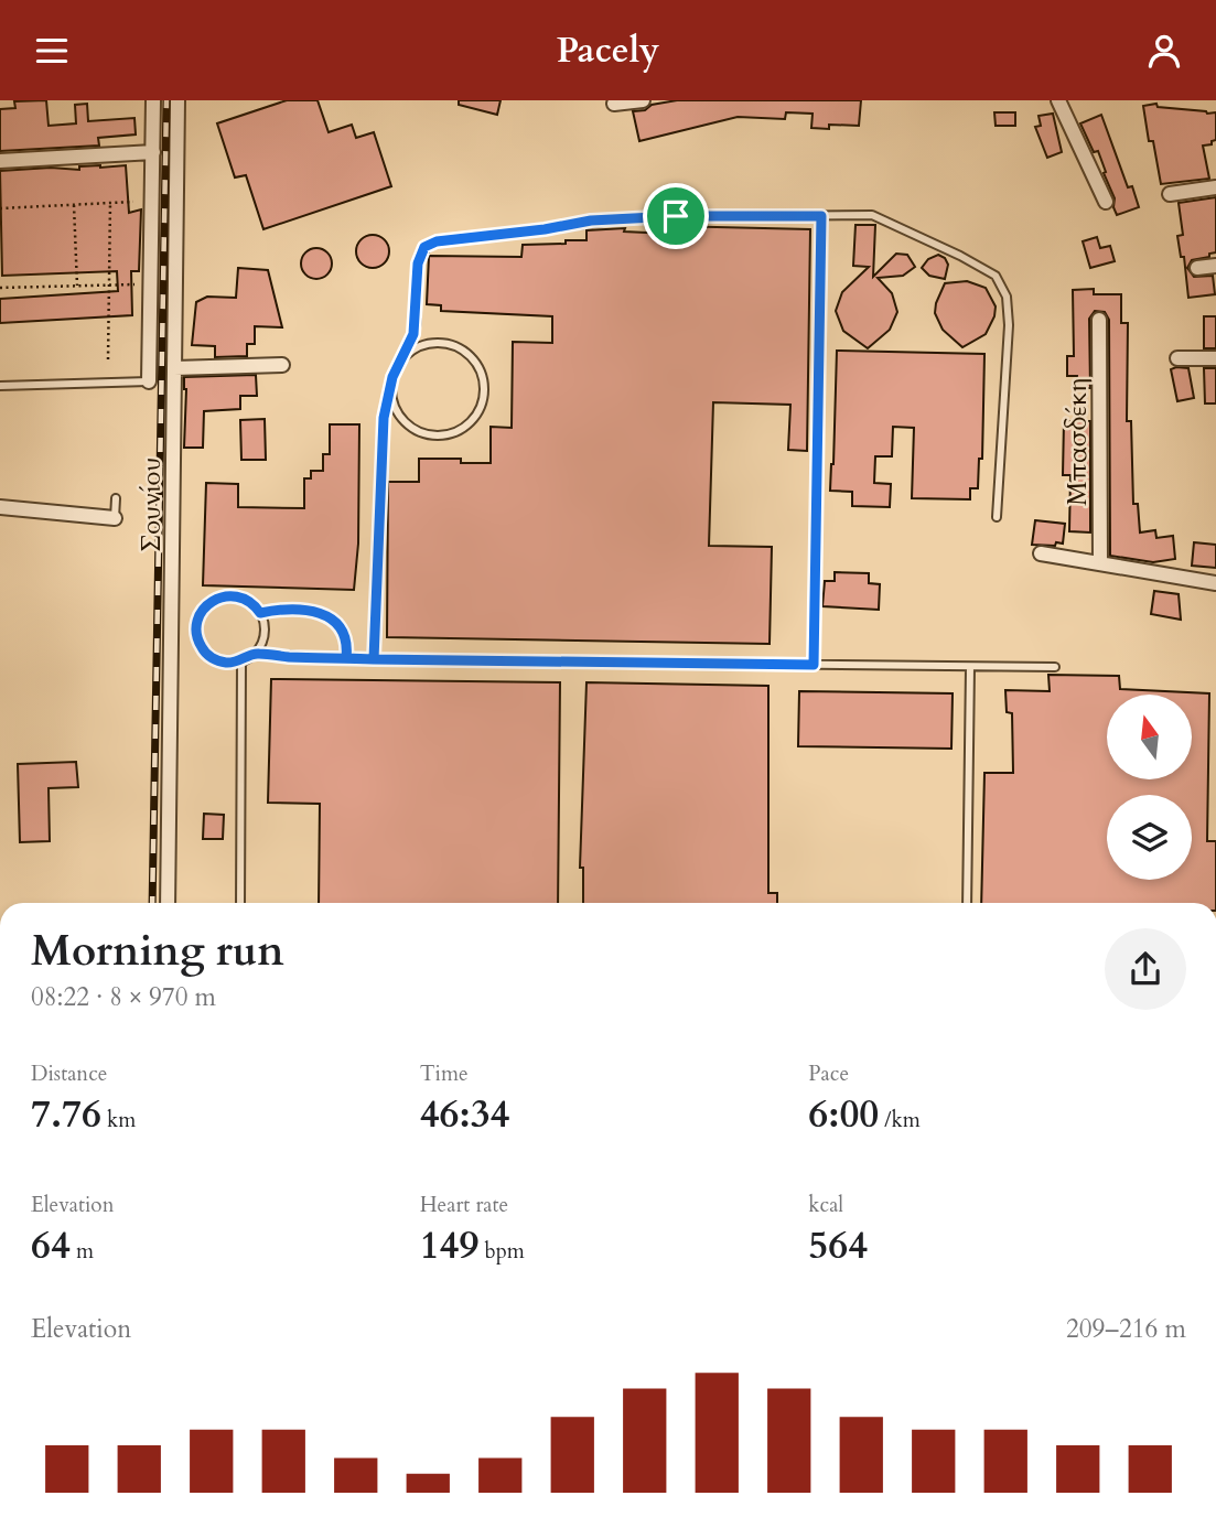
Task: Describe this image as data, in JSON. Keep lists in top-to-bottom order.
{
  "streets": {
    "street": ["Μπασδέκη", "Σουνίου"]
  },
  "north": "top",
  "page": {
    "header": "Pacely",
    "heading": ["Morning run", "08:22 · 8 × 970 m"],
    "stats": [
      ["Distance", "7.76 km"],
      ["Time", "46:34"],
      ["Pace", "6:00 /km"],
      ["Elevation", "64 m"],
      ["Heart rate", "149 bpm"],
      ["kcal", "564"]
    ],
    "chart": ["Elevation", "209–216 m"]
  }
}
